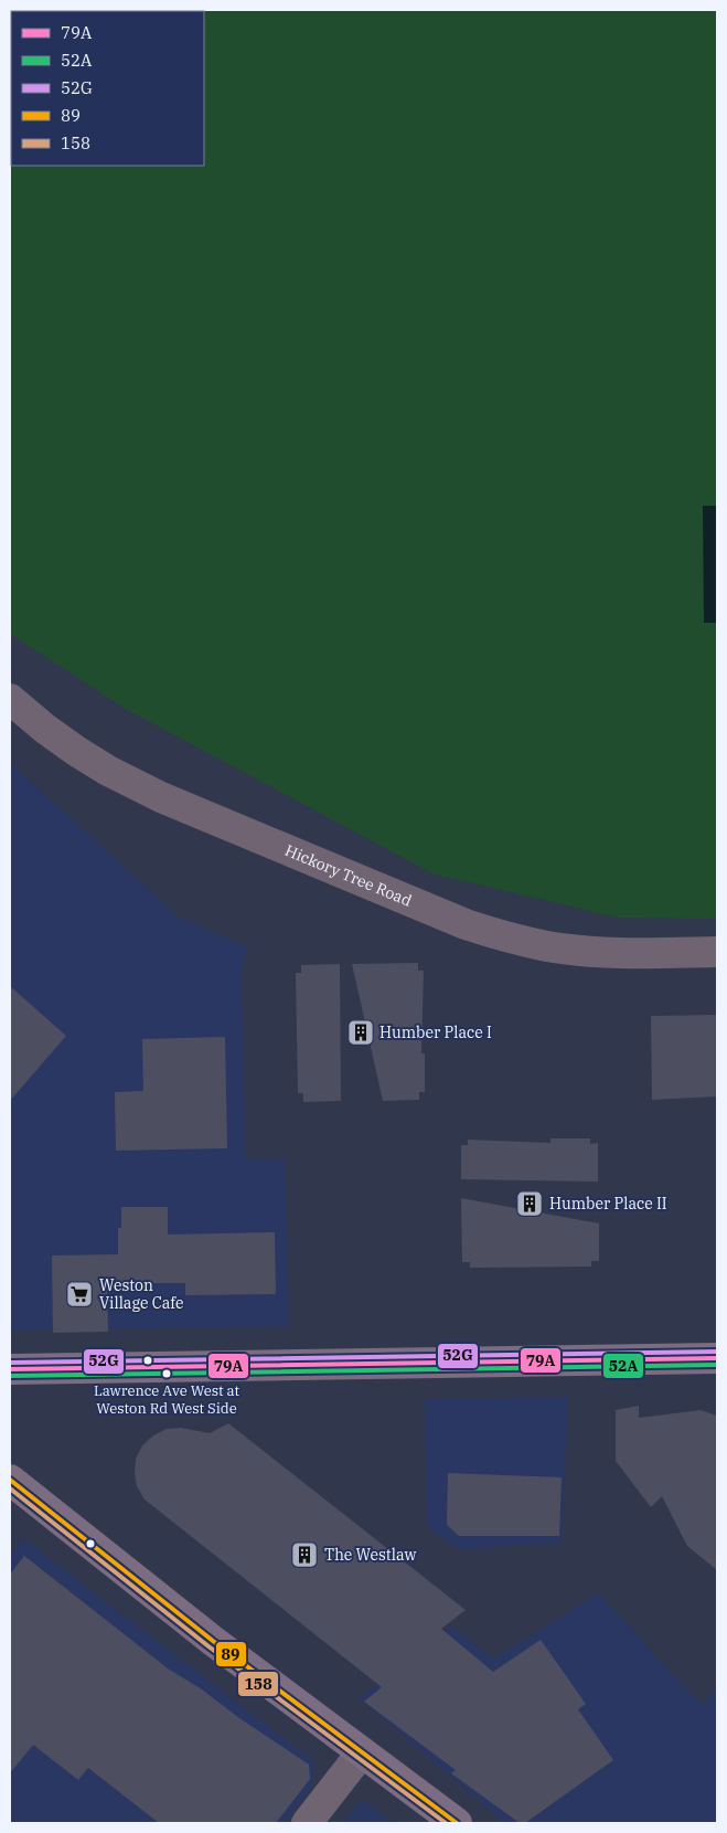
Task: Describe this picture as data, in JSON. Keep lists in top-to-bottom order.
{
  "streets": {
    "street": ["Hickory Tree Road"]
  },
  "places": {
    "building": ["Humber Place I", "Humber Place II", "The Westlaw"],
    "supermarket": ["Weston Village Cafe"],
    "other": ["Lawrence Ave West at Weston Rd West Side"]
  },
  "lines": [
    "transit line 52G",
    "transit line 79A",
    "transit line 52A",
    "transit line 89",
    "transit line 158"
  ],
  "legend": [
    "79A",
    "52A",
    "52G",
    "89",
    "158"
  ]
}
